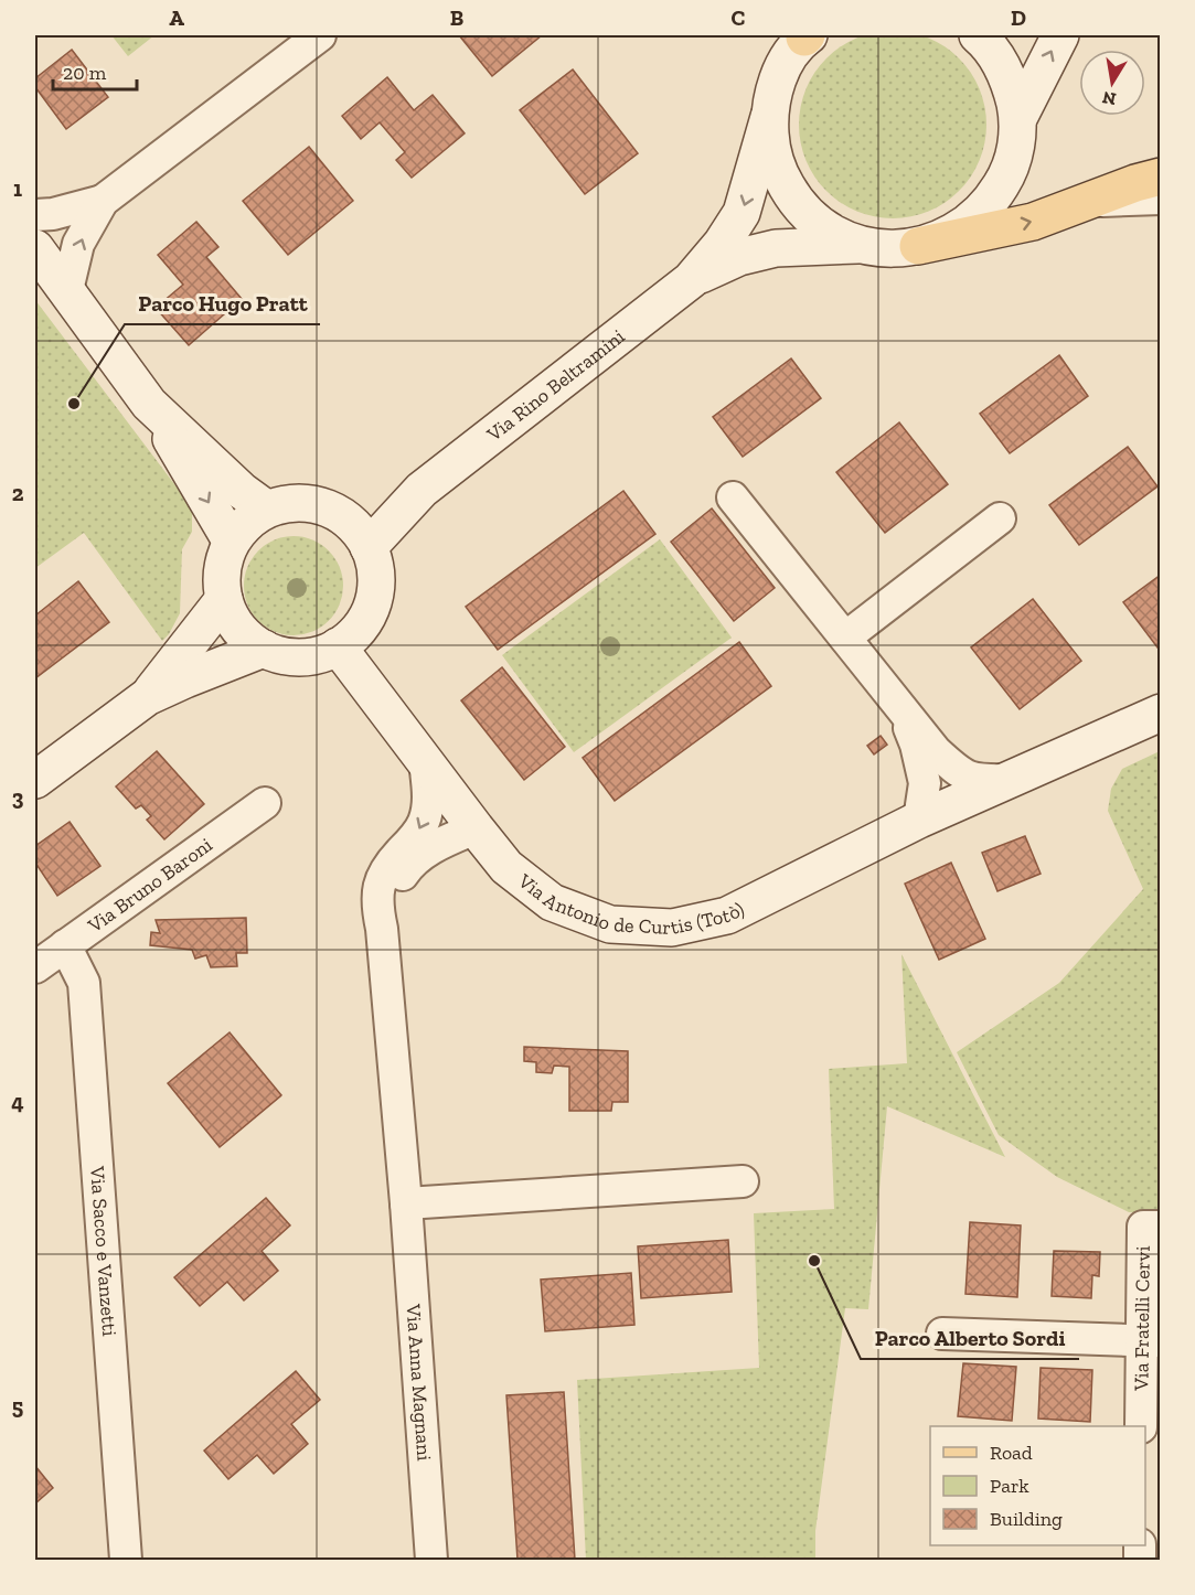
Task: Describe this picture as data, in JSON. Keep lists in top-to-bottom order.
{
  "streets": {
    "street": [
      "Via Rino Beltramini",
      "Via Bruno Baroni",
      "Via Antonio de Curtis (Totò)",
      "Via Sacco e Vanzetti",
      "Via Fratelli Cervi",
      "Via Anna Magnani"
    ]
  },
  "crossings": [
    ["Via Rino Beltramini", "Via Antonio de Curtis (Totò)"],
    ["Via Bruno Baroni", "Via Sacco e Vanzetti"],
    ["Via Antonio de Curtis (Totò)", "Via Anna Magnani"]
  ],
  "places": ["Parco Hugo Pratt", "Parco Alberto Sordi"],
  "legend": ["Road", "Park", "Building"],
  "scale_bar": "20 m",
  "north": "bottom",
  "grid": {
    "columns": [
      "A",
      "B",
      "C",
      "D"
    ],
    "rows": [
      "1",
      "2",
      "3",
      "4",
      "5"
    ]
  }
}
